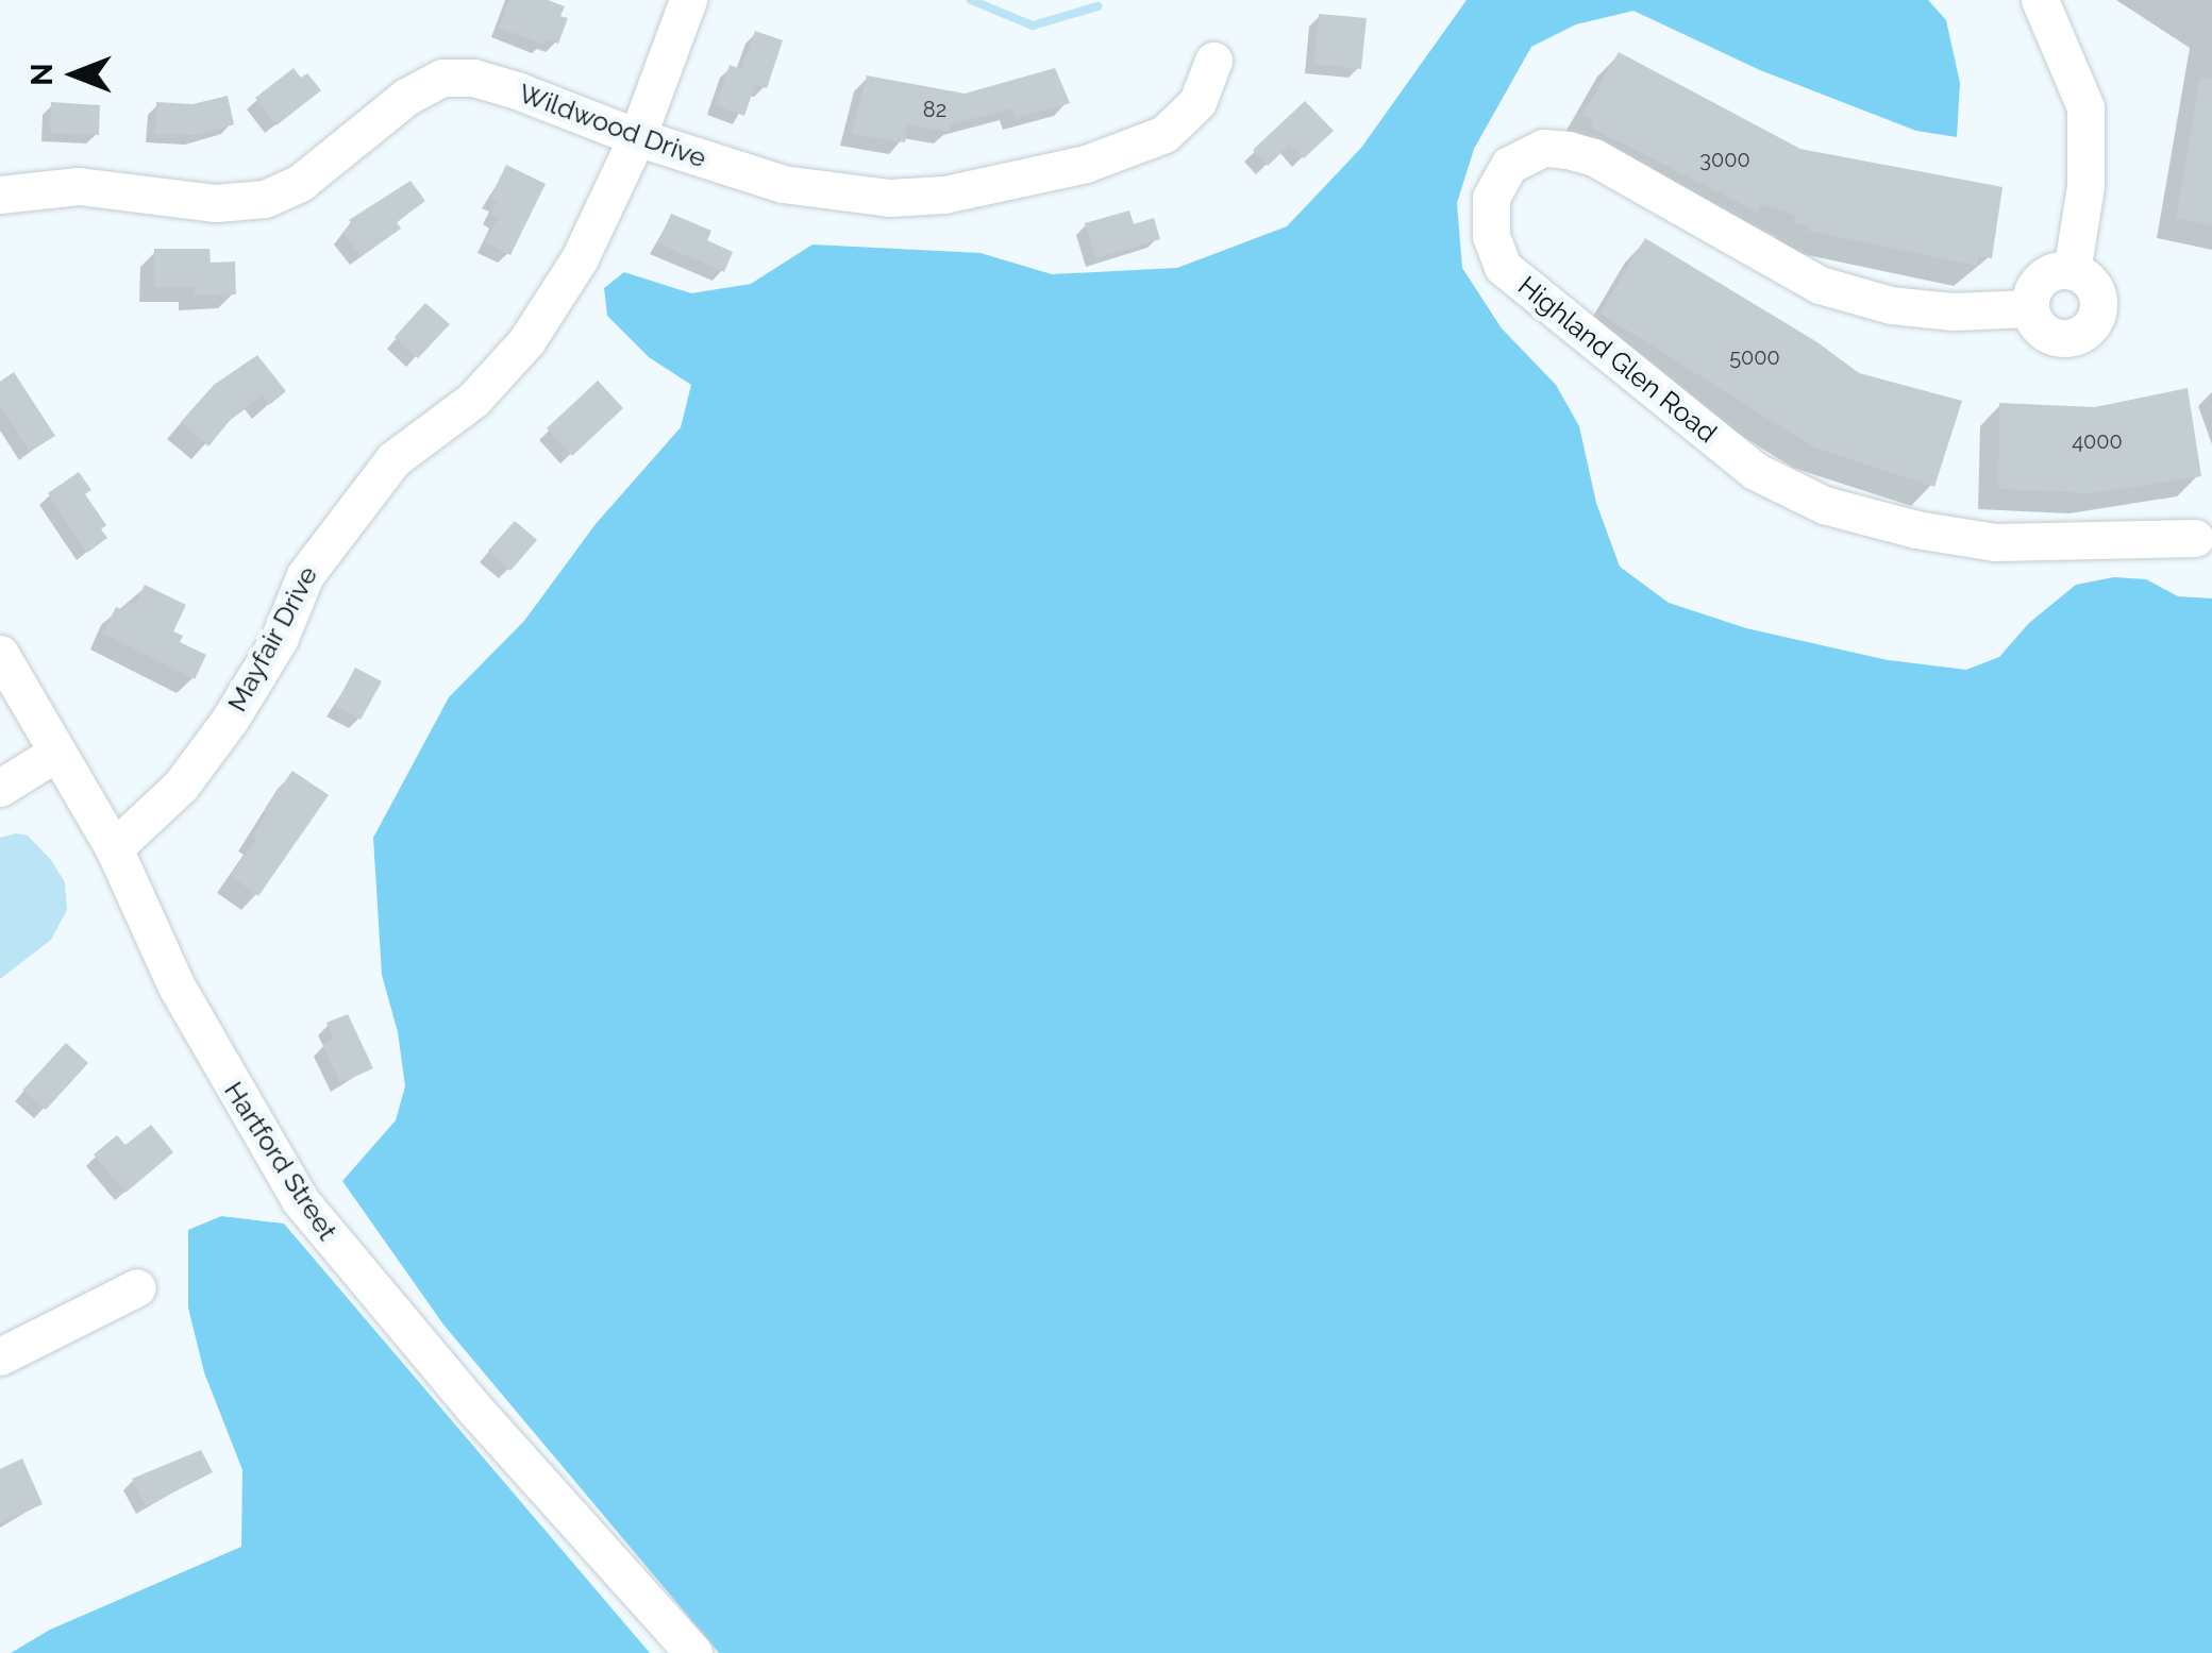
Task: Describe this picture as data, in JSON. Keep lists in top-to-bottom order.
{
  "streets": {
    "street": [
      "Wildwood Drive",
      "Highland Glen Road",
      "Mayfair Drive",
      "Hartford Street"
    ]
  },
  "crossings": [
    ["Wildwood Drive", "Mayfair Drive"],
    ["Mayfair Drive", "Hartford Street"]
  ],
  "house_numbers": [
    "82",
    "3000",
    "5000",
    "4000"
  ],
  "north": "left"
}
